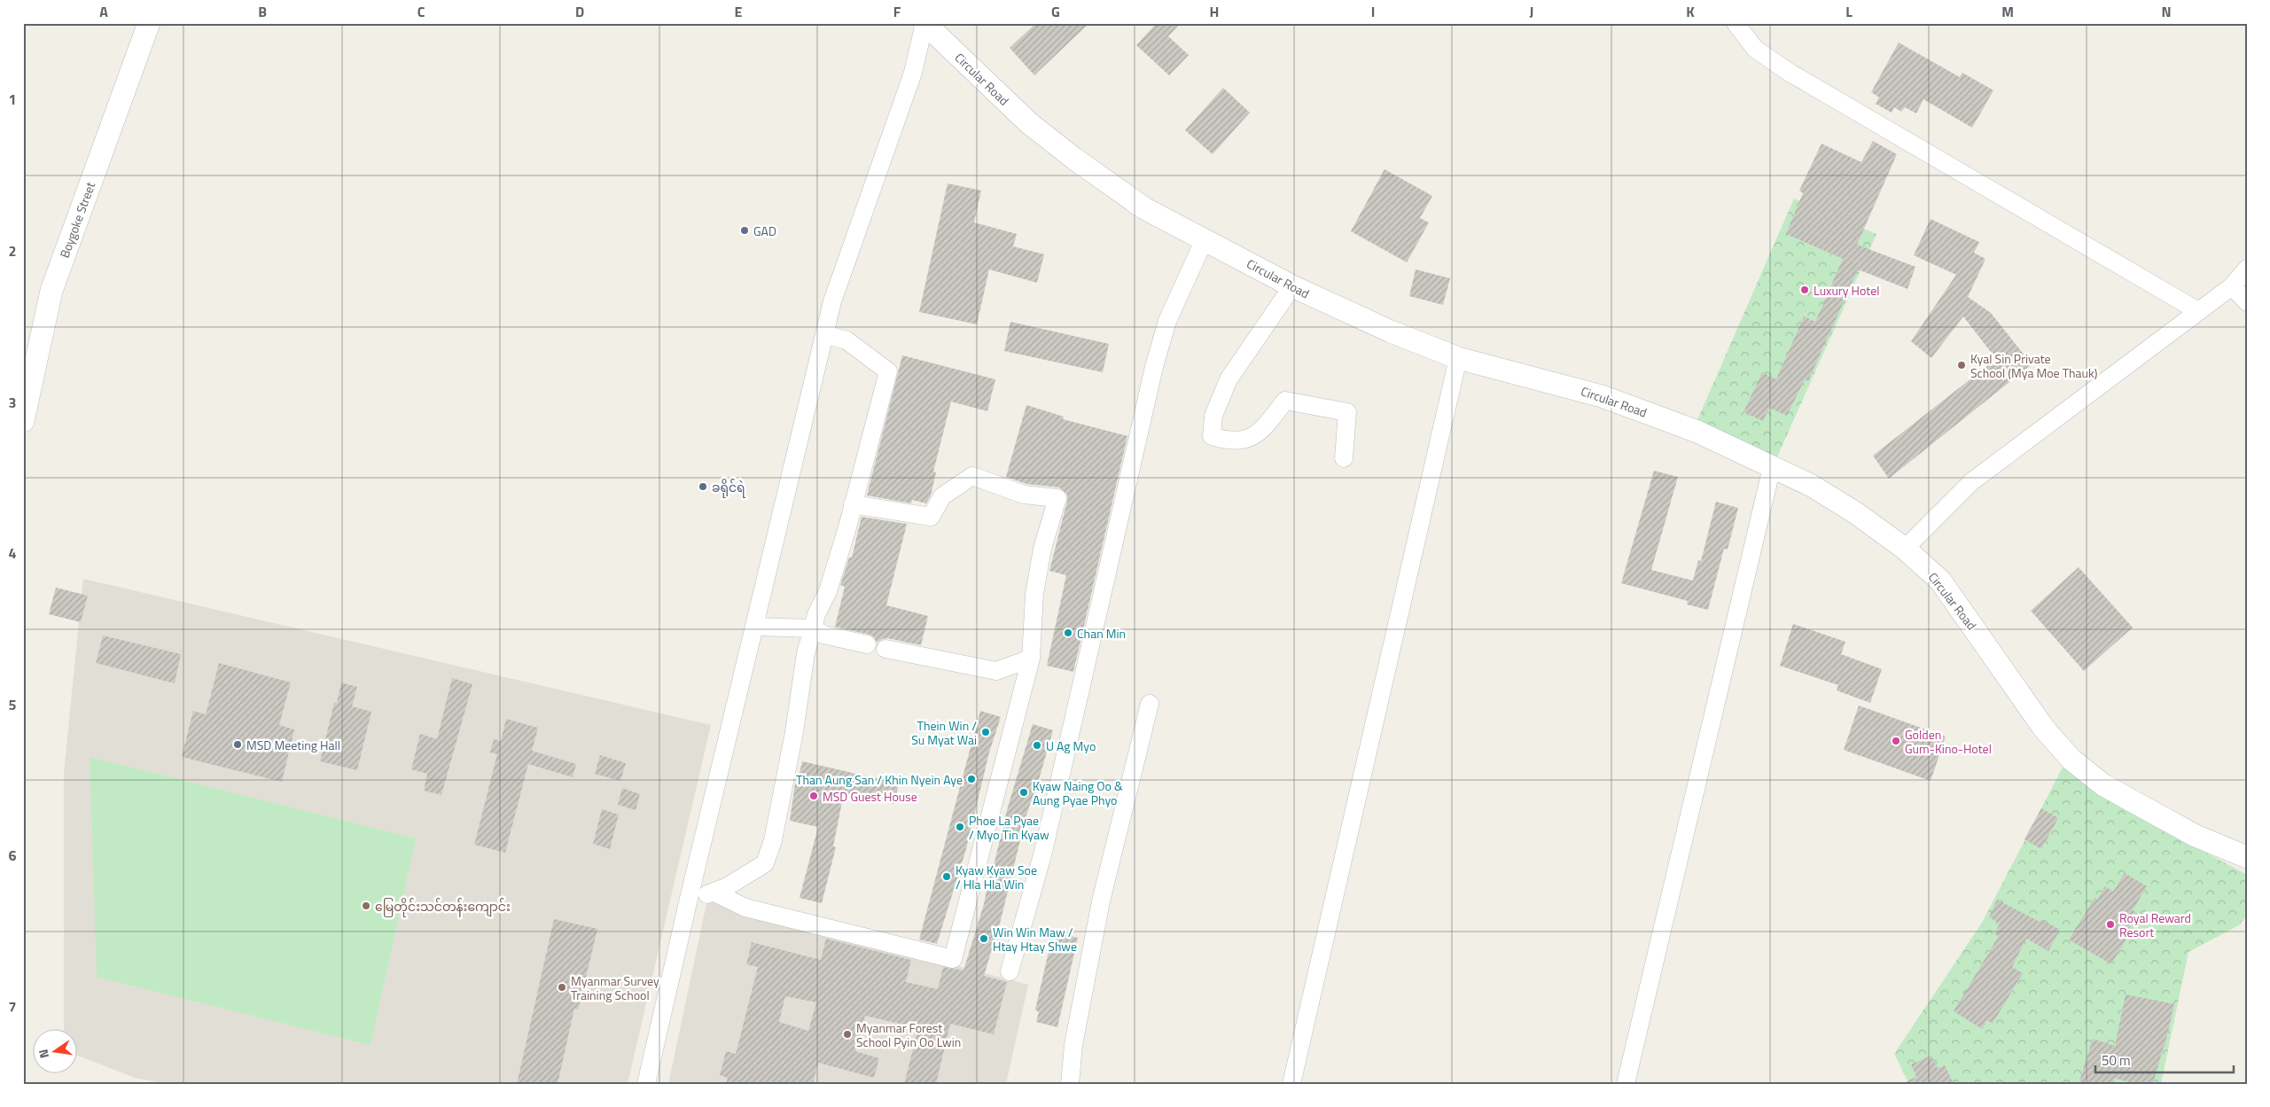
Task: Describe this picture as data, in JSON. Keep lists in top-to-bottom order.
{
  "streets": {
    "street": ["Circular Road", "Boygoke Street"]
  },
  "places": [
    "GAD",
    "Luxury Hotel",
    "Kyal Sin Private School (Mya Moe Thauk)",
    "ခရိုင်ရဲ",
    "Chan Min",
    "Thein Win / Su Myat Wai",
    "Golden Gum-Kino-Hotel",
    "MSD Meeting Hall",
    "U Ag Myo",
    "Than Aung San / Khin Nyein Aye",
    "Kyaw Naing Oo & Aung Pyae Phyo",
    "MSD Guest House",
    "Phoe La Pyae / Myo Tin Kyaw",
    "Kyaw Kyaw Soe / Hla Hla Win",
    "မြေတိုင်းသင်တန်းကျောင်း",
    "Royal Reward Resort",
    "Win Win Maw / Htay Htay Shwe",
    "Myanmar Survey Training School",
    "Myanmar Forest School Pyin Oo Lwin"
  ],
  "scale_bar": "50 m",
  "north": "left",
  "grid": {
    "columns": [
      "A",
      "B",
      "C",
      "D",
      "E",
      "F",
      "G",
      "H",
      "I",
      "J",
      "K",
      "L",
      "M",
      "N"
    ],
    "rows": [
      "1",
      "2",
      "3",
      "4",
      "5",
      "6",
      "7"
    ]
  }
}
